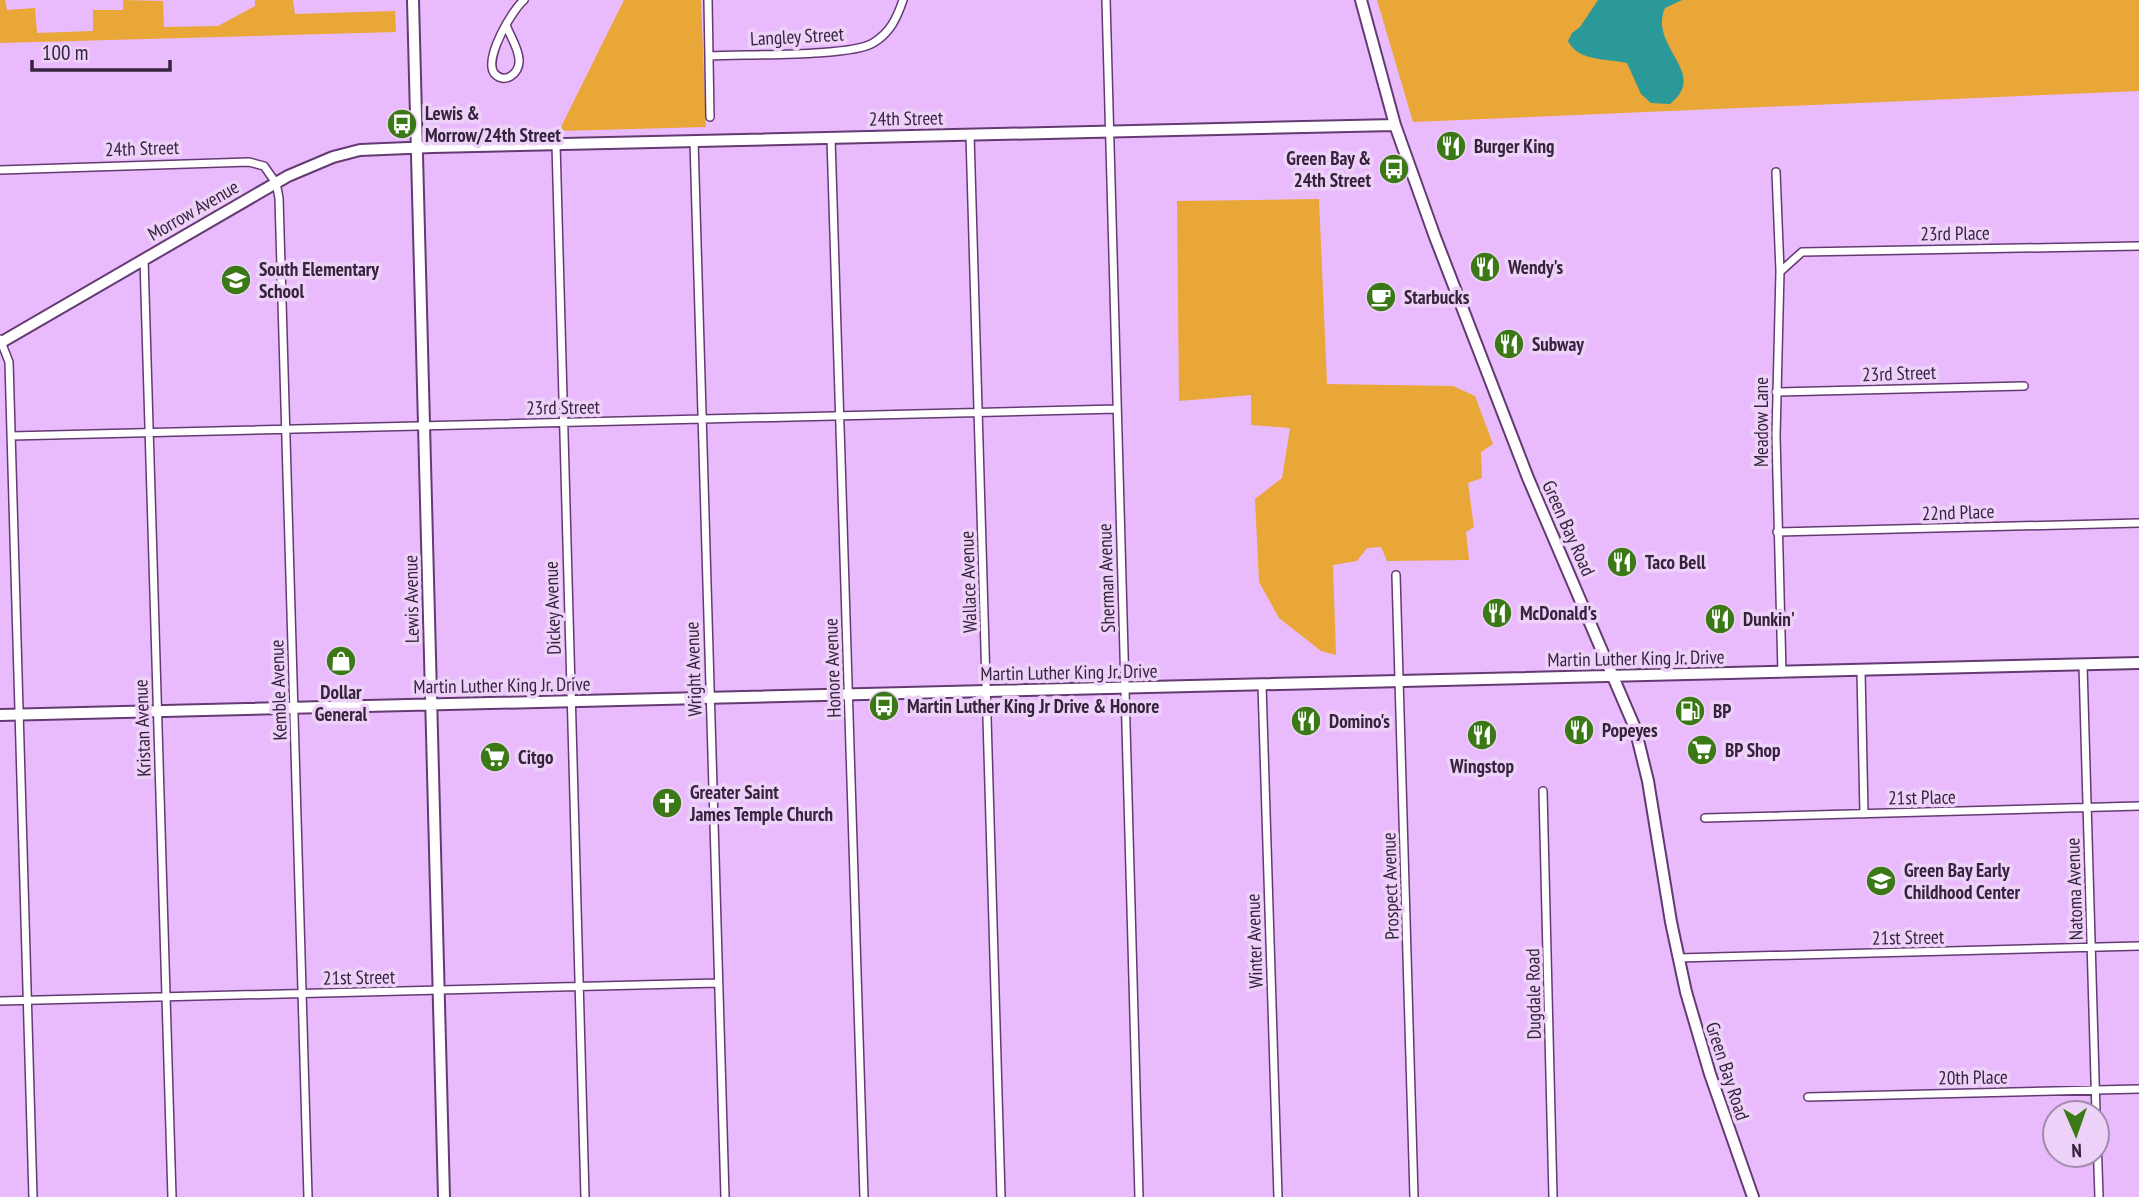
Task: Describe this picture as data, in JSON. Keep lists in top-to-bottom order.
{
  "streets": {
    "street": [
      "Langley Street",
      "24th Street",
      "Morrow Avenue",
      "23rd Place",
      "23rd Street",
      "Meadow Lane",
      "22nd Place",
      "Green Bay Road",
      "Sherman Avenue",
      "Wallace Avenue",
      "Lewis Avenue",
      "Dickey Avenue",
      "Martin Luther King Jr. Drive",
      "Honore Avenue",
      "Wright Avenue",
      "Kemble Avenue",
      "Kristan Avenue",
      "21st Place",
      "Prospect Avenue",
      "Natoma Avenue",
      "21st Street",
      "Winter Avenue",
      "Dugdale Road",
      "20th Place"
    ]
  },
  "crossings": [
    ["24th Street", "Morrow Avenue"],
    ["24th Street", "Green Bay Road"],
    ["24th Street", "Sherman Avenue"],
    ["24th Street", "Wallace Avenue"],
    ["24th Street", "Lewis Avenue"],
    ["24th Street", "Dickey Avenue"],
    ["24th Street", "Honore Avenue"],
    ["24th Street", "Wright Avenue"],
    ["24th Street", "Kemble Avenue"],
    ["Morrow Avenue", "Lewis Avenue"],
    ["Morrow Avenue", "Kemble Avenue"],
    ["Morrow Avenue", "Kristan Avenue"],
    ["23rd Place", "Meadow Lane"],
    ["23rd Street", "Meadow Lane"],
    ["23rd Street", "Sherman Avenue"],
    ["23rd Street", "Wallace Avenue"],
    ["23rd Street", "Lewis Avenue"],
    ["23rd Street", "Dickey Avenue"],
    ["23rd Street", "Honore Avenue"],
    ["23rd Street", "Wright Avenue"],
    ["23rd Street", "Kemble Avenue"],
    ["23rd Street", "Kristan Avenue"],
    ["Meadow Lane", "22nd Place"],
    ["Meadow Lane", "Martin Luther King Jr. Drive"],
    ["Green Bay Road", "Martin Luther King Jr. Drive"],
    ["Green Bay Road", "21st Street"],
    ["Sherman Avenue", "Martin Luther King Jr. Drive"],
    ["Wallace Avenue", "Martin Luther King Jr. Drive"],
    ["Lewis Avenue", "Martin Luther King Jr. Drive"],
    ["Lewis Avenue", "21st Street"],
    ["Dickey Avenue", "Martin Luther King Jr. Drive"],
    ["Dickey Avenue", "21st Street"],
    ["Martin Luther King Jr. Drive", "Honore Avenue"],
    ["Martin Luther King Jr. Drive", "Wright Avenue"],
    ["Martin Luther King Jr. Drive", "Kemble Avenue"],
    ["Martin Luther King Jr. Drive", "Kristan Avenue"],
    ["Martin Luther King Jr. Drive", "Prospect Avenue"],
    ["Martin Luther King Jr. Drive", "Natoma Avenue"],
    ["Martin Luther King Jr. Drive", "Winter Avenue"],
    ["Wright Avenue", "21st Street"],
    ["Kemble Avenue", "21st Street"],
    ["Kristan Avenue", "21st Street"],
    ["21st Place", "Natoma Avenue"],
    ["Natoma Avenue", "21st Street"],
    ["Natoma Avenue", "20th Place"]
  ],
  "places": {
    "bus stop": ["Lewis & Morrow/24th Street", "Green Bay & 24th Street", "Martin Luther King Jr Drive & Honore"],
    "restaurant": [
      "Burger King",
      "Wendy's",
      "Subway",
      "Taco Bell",
      "McDonald's",
      "Dunkin'",
      "Domino's",
      "Popeyes",
      "Wingstop"
    ],
    "school or university": ["South Elementary School", "Green Bay Early Childhood Center"],
    "cafe": ["Starbucks"],
    "shop": ["Dollar General"],
    "fuel station": ["BP"],
    "supermarket": ["BP Shop", "Citgo"],
    "church": ["Greater Saint James Temple Church"]
  },
  "scale_bar": "100 m",
  "north": "bottom"
}
